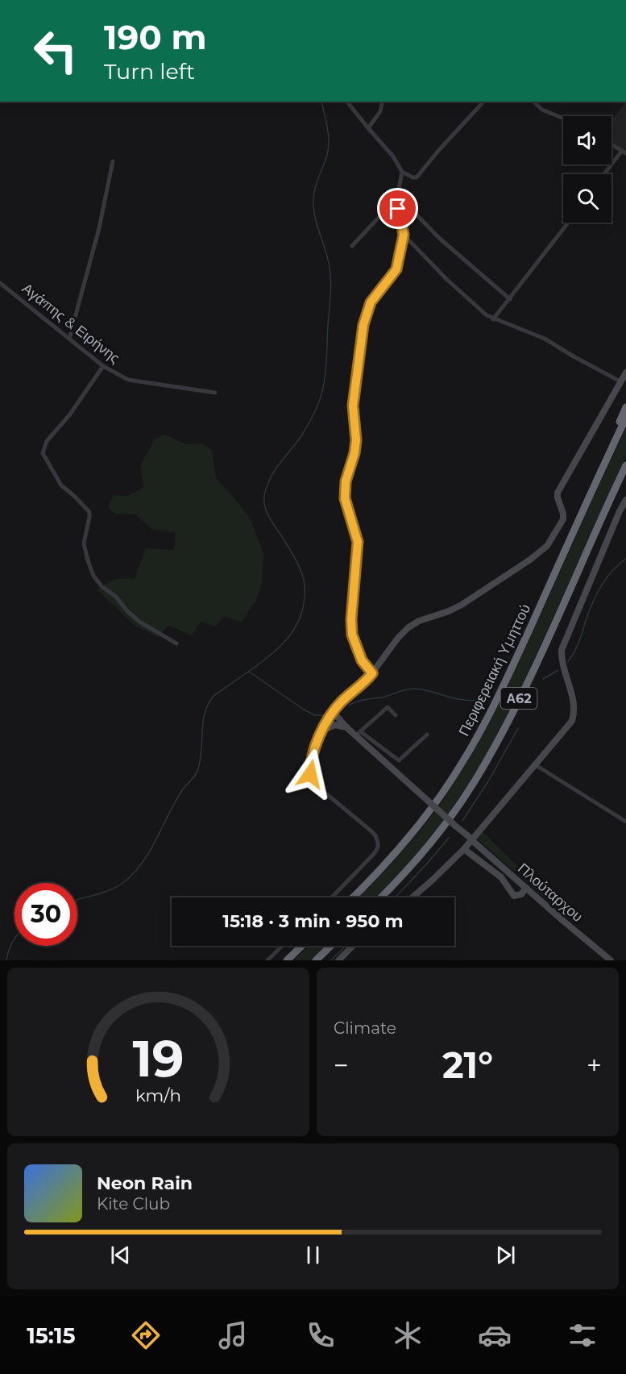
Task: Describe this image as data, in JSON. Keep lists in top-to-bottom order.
{
  "streets": {
    "highway": ["Περιφερειακή Υμηττού", "Α62"],
    "street": ["Αγάπης & Ειρήνης", "Πλούταρχου"]
  },
  "page": {
    "turn": ["190 m", "Turn left"],
    "limit": "30",
    "trip": "15:18 · 3 min · 950 m",
    "tile": "Climate",
    "heat": ["−", "21°", "+"],
    "song": ["Neon Rain", "Kite Club"],
    "tabs": "15:15",
    "gauge": ["19", "km/h"]
  }
}
